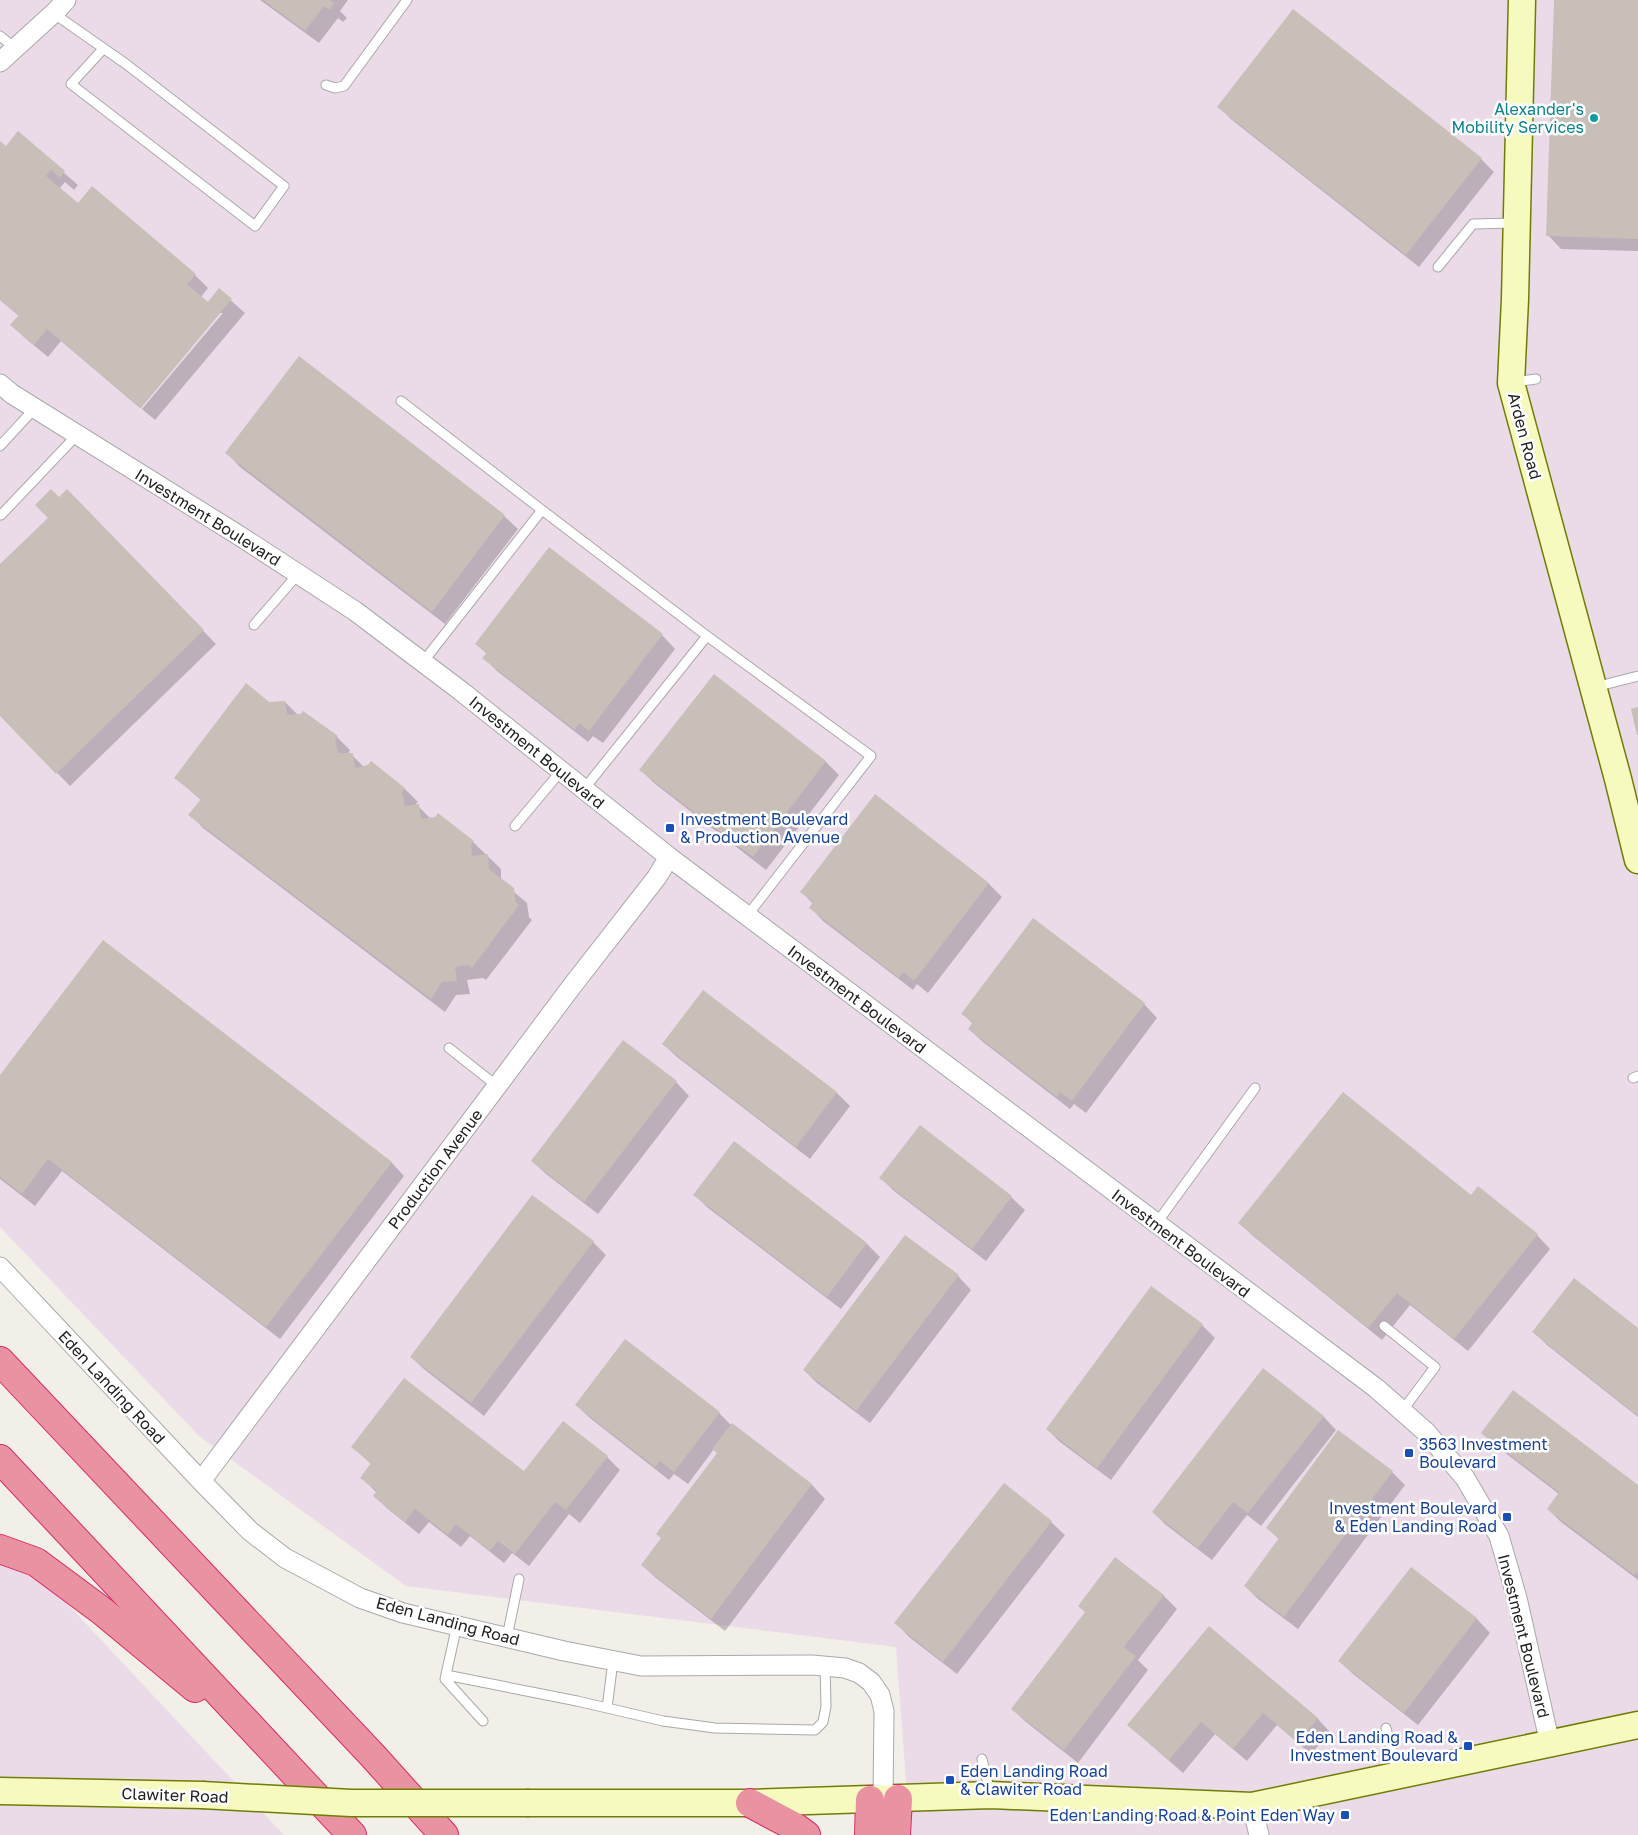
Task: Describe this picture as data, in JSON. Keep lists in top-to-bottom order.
{
  "streets": {
    "street": [
      "Arden Road",
      "Investment Boulevard",
      "Production Avenue",
      "Eden Landing Road",
      "Clawiter Road"
    ]
  },
  "crossings": [
    ["Investment Boulevard", "Production Avenue"],
    ["Production Avenue", "Eden Landing Road"]
  ],
  "places": {
    "other": ["Alexander's Mobility Services"],
    "transit": [
      "Investment Boulevard & Production Avenue",
      "3563 Investment Boulevard",
      "Investment Boulevard & Eden Landing Road",
      "Eden Landing Road & Investment Boulevard",
      "Eden Landing Road & Clawiter Road",
      "Eden Landing Road & Point Eden Way"
    ]
  }
}
